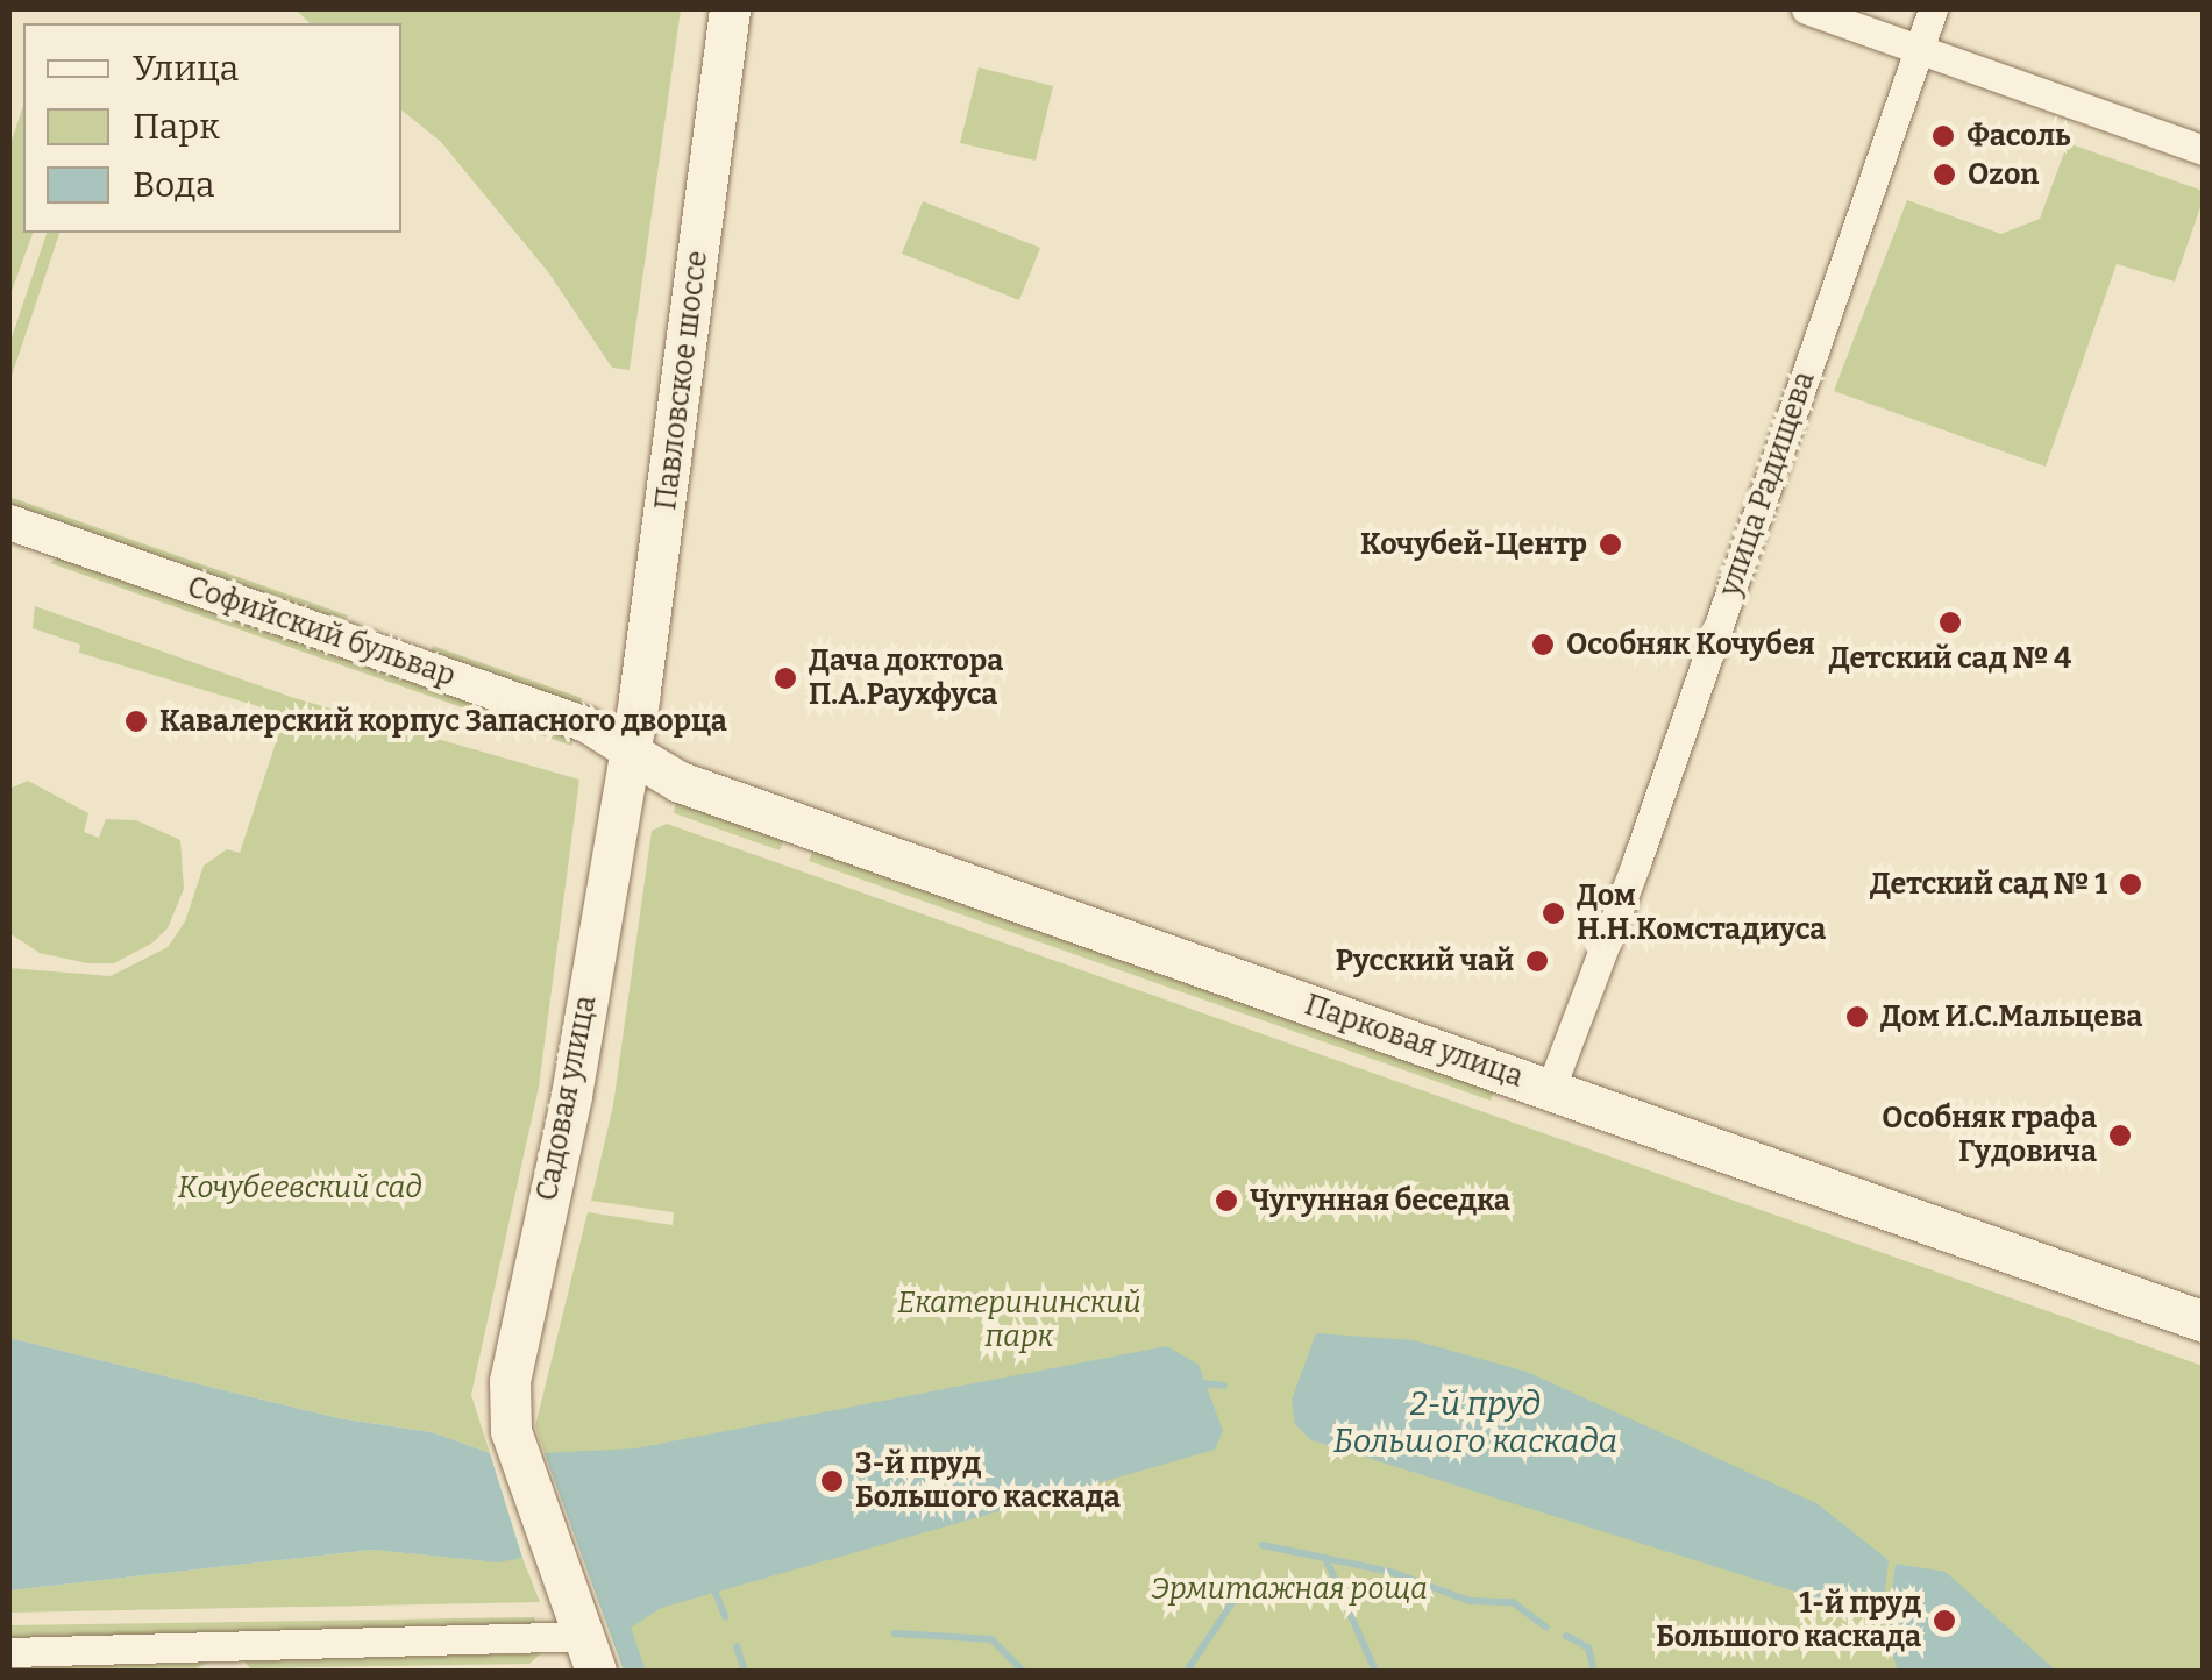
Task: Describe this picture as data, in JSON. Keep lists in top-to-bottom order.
{
  "streets": {
    "main road": ["Павловское шоссе", "Парковая улица", "Садовая улица"],
    "street": ["улица Радищева", "Софийский бульвар"]
  },
  "crossings": [
    ["Павловское шоссе", "Софийский бульвар"],
    ["Павловское шоссе", "Парковая улица"],
    ["Павловское шоссе", "Садовая улица"],
    ["улица Радищева", "Парковая улица"],
    ["Софийский бульвар", "Парковая улица"],
    ["Софийский бульвар", "Садовая улица"],
    ["Парковая улица", "Садовая улица"]
  ],
  "water": ["2-й пруд Большого каскада"],
  "parks": ["Кочубеевский сад", "Екатерининский парк", "Эрмитажная роща"],
  "places": [
    "Фасоль",
    "Ozon",
    "Кочубей-Центр",
    "Детский сад № 4",
    "Особняк Кочубея",
    "Дача доктора П.А.Раухфуса",
    "Кавалерский корпус Запасного дворца",
    "Детский сад № 1",
    "Дом Н.Н.Комстадиуса",
    "Русский чай",
    "Дом И.С.Мальцева",
    "Особняк графа Гудовича",
    "Чугунная беседка",
    "3-й пруд Большого каскада",
    "1-й пруд Большого каскада"
  ],
  "legend": ["Улица", "Парк", "Вода"]
}
